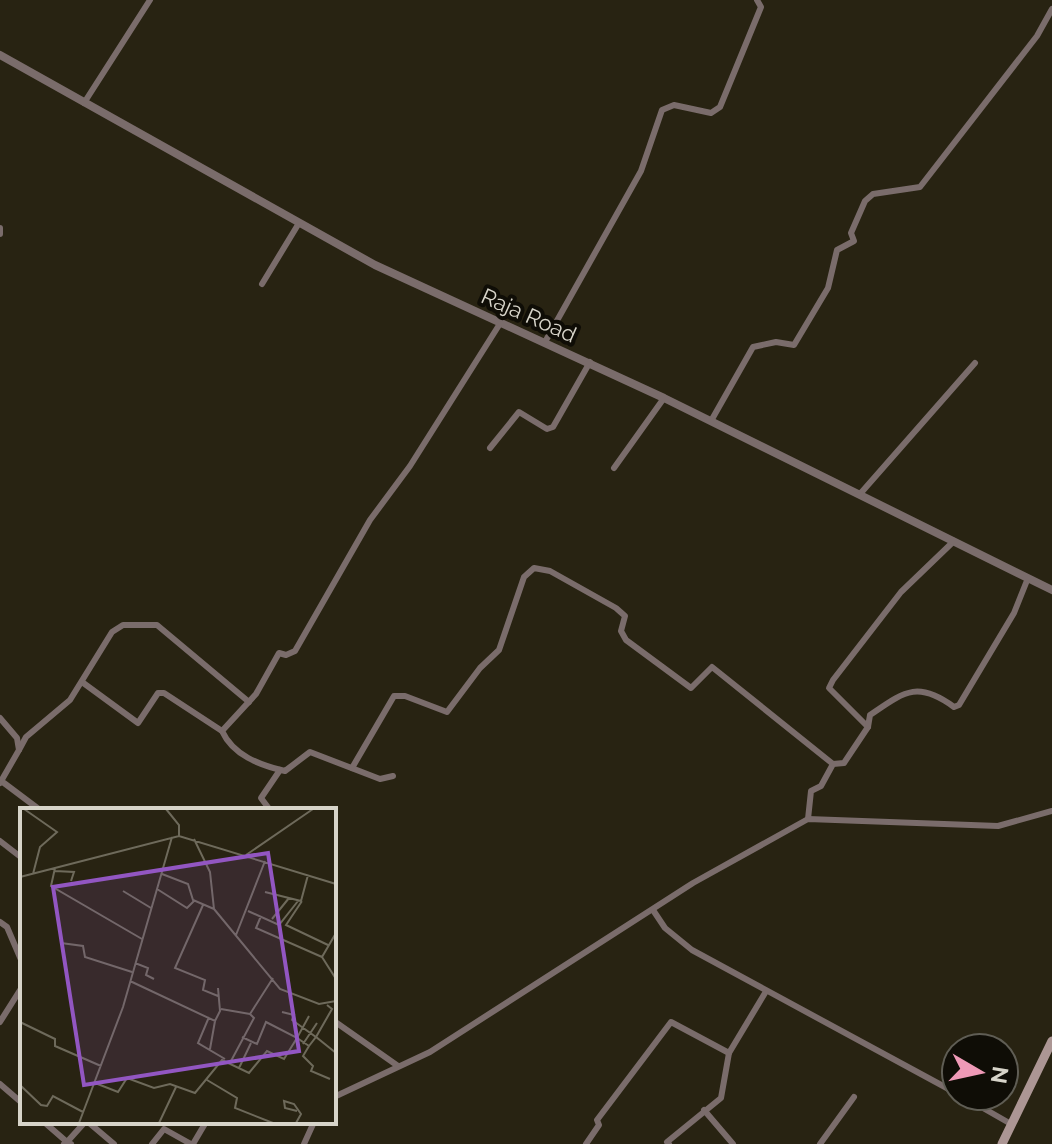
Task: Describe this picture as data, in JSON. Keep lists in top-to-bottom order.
{
  "streets": {
    "street": ["Raja Road"]
  },
  "north": "right"
}
